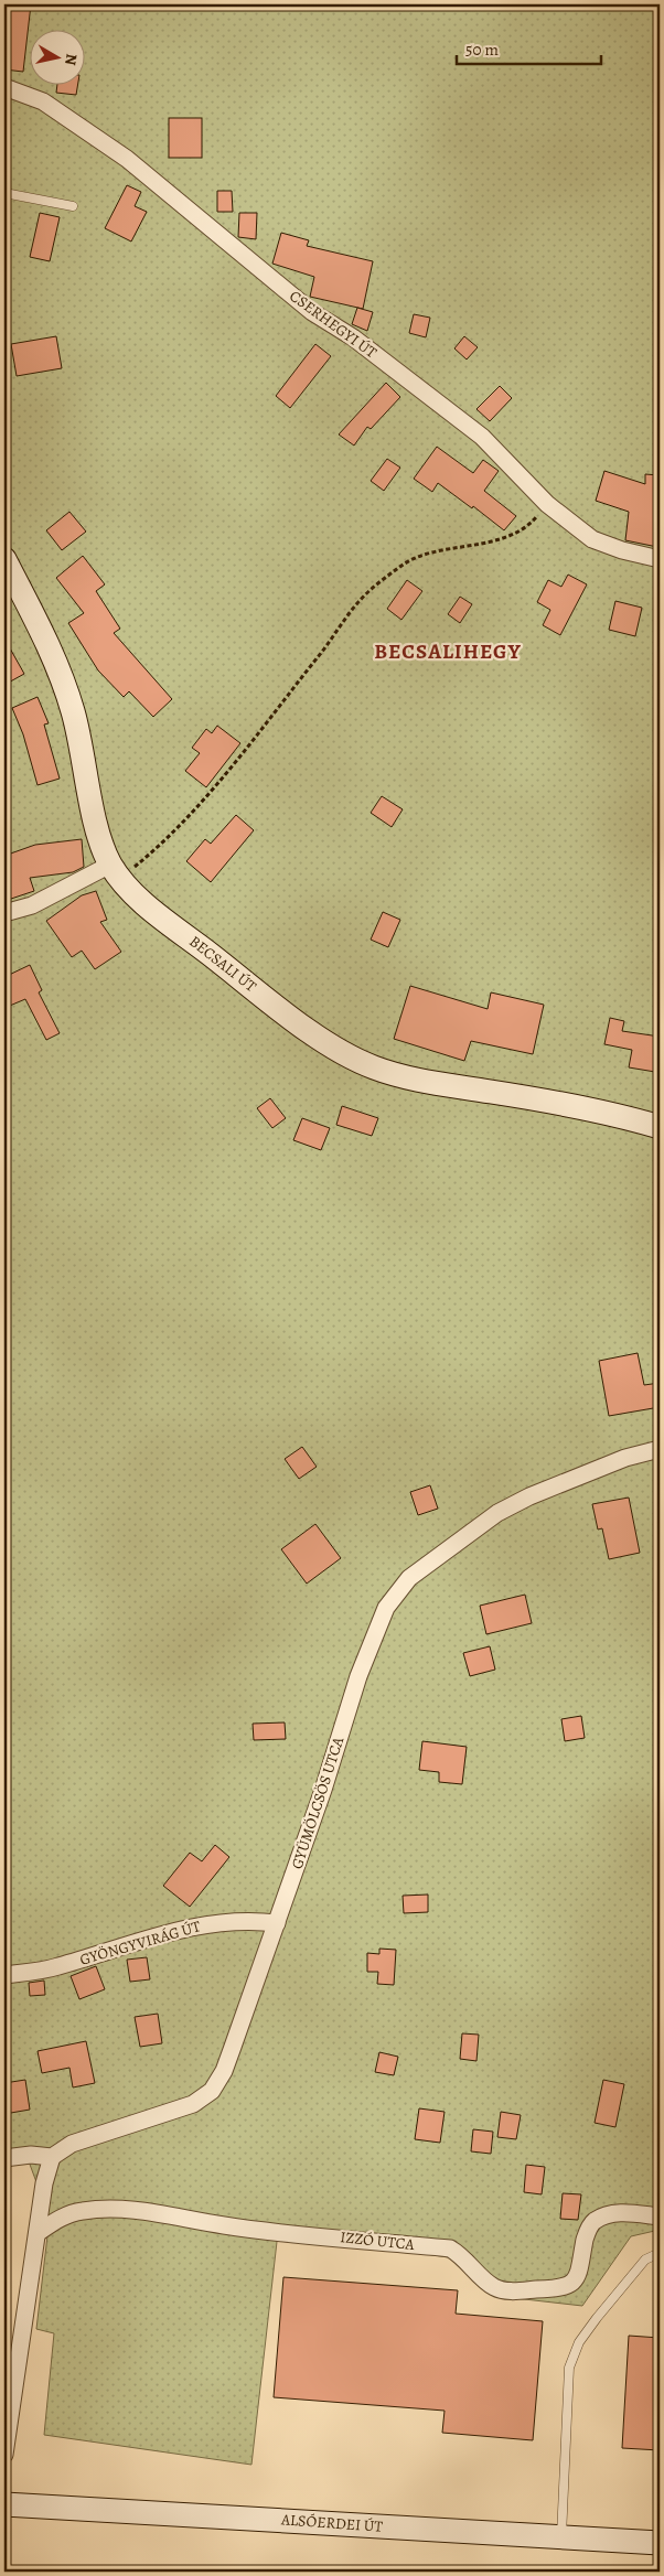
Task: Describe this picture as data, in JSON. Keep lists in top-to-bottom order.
{
  "streets": {
    "main road": ["BECSALI ÚT", "ALSÓERDEI ÚT"],
    "street": [
      "CSERHEGYI ÚT",
      "GYÜMÖLCSÖS UTCA",
      "GYÖNGYVIRÁG ÚT",
      "IZZÓ UTCA"
    ]
  },
  "crossings": [
    ["GYÜMÖLCSÖS UTCA", "GYÖNGYVIRÁG ÚT"]
  ],
  "districts": ["BECSALIHEGY"],
  "scale_bar": "50 m",
  "north": "right"
}
